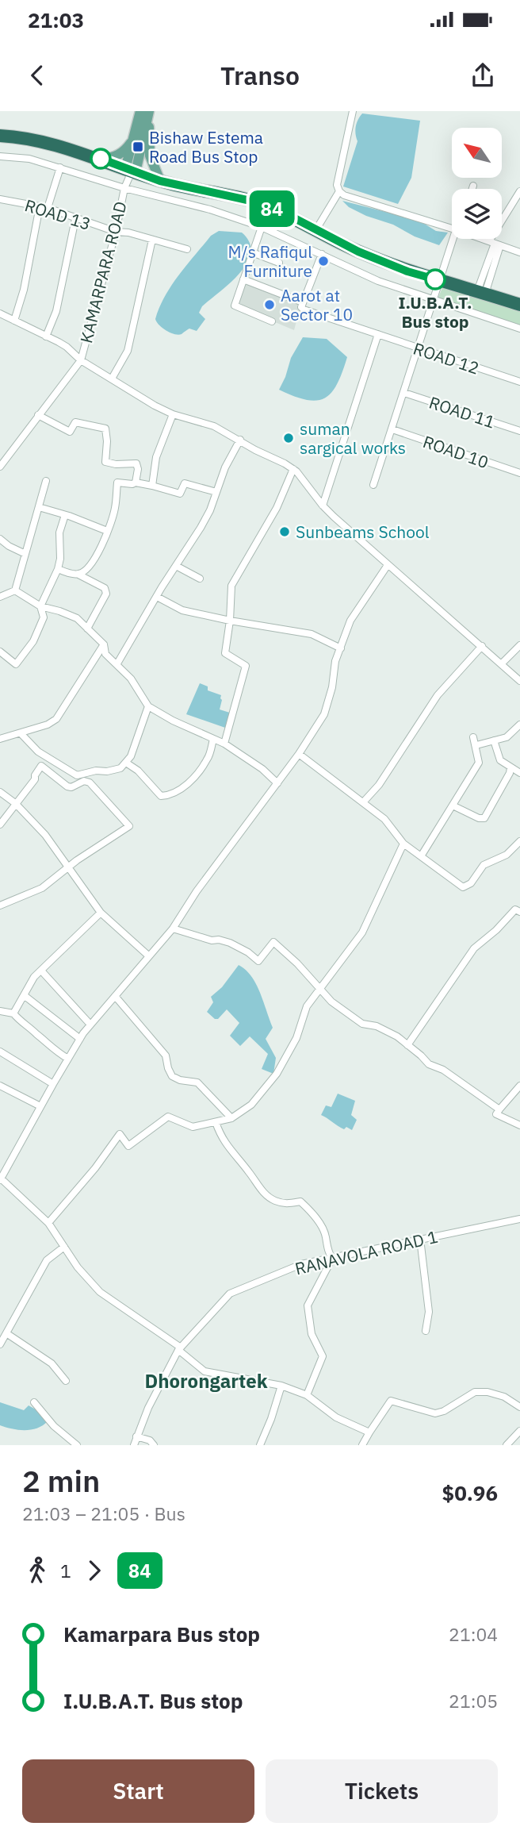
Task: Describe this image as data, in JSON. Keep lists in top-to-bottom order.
{
  "streets": {
    "street": [
      "ROAD 13",
      "KAMARPARA ROAD",
      "ROAD 12",
      "ROAD 11",
      "ROAD 10",
      "RANAVOLA ROAD 1"
    ]
  },
  "crossings": [
    ["ROAD 13", "KAMARPARA ROAD"]
  ],
  "districts": ["Dhorongartek"],
  "places": {
    "transit": ["Bishaw Estema Road Bus Stop"],
    "other": [
      "M/s Rafiqul Furniture",
      "I.U.B.A.T. Bus stop",
      "Aarot at Sector 10",
      "suman sargical works",
      "Sunbeams School"
    ]
  },
  "lines": ["bus line 84"],
  "north": "top left",
  "page": {
    "status": "21:03",
    "header": "Transo",
    "on_map": "84",
    "heading": ["2 min", "21:03 – 21:05 · Bus", "$0.96"],
    "legs": ["1", "84"],
    "list": [
      {
        "name": "Kamarpara Bus stop",
        "value": "21:04"
      },
      {
        "name": "I.U.B.A.T. Bus stop",
        "value": "21:05"
      }
    ],
    "buttons": ["Start", "Tickets"]
  }
}
